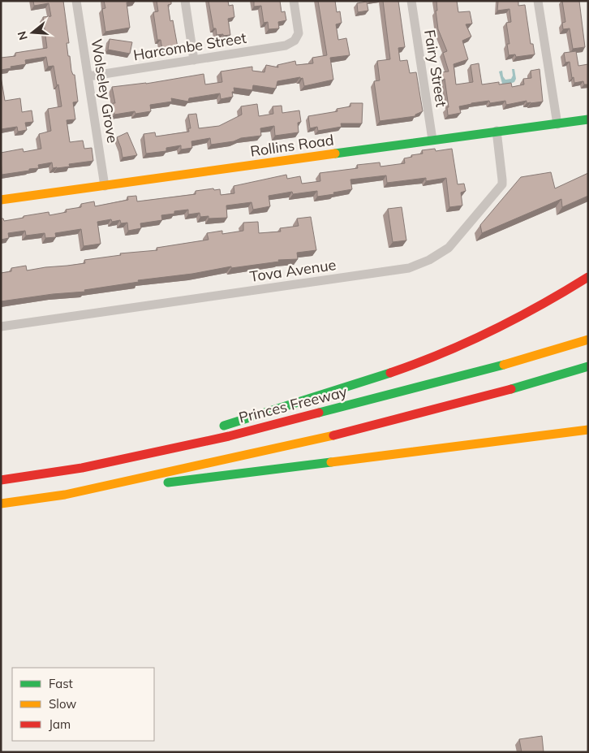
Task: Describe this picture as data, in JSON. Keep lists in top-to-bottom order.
{
  "streets": {
    "main road": ["Rollins Road", "Princes Freeway"],
    "street": [
      "Harcombe Street",
      "Fairy Street",
      "Wolseley Grove",
      "Tova Avenue"
    ]
  },
  "crossings": [
    ["Harcombe Street", "Wolseley Grove"],
    ["Fairy Street", "Rollins Road"],
    ["Wolseley Grove", "Rollins Road"],
    ["Rollins Road", "Tova Avenue"]
  ],
  "legend": ["Fast", "Slow", "Jam"],
  "north": "left"
}
